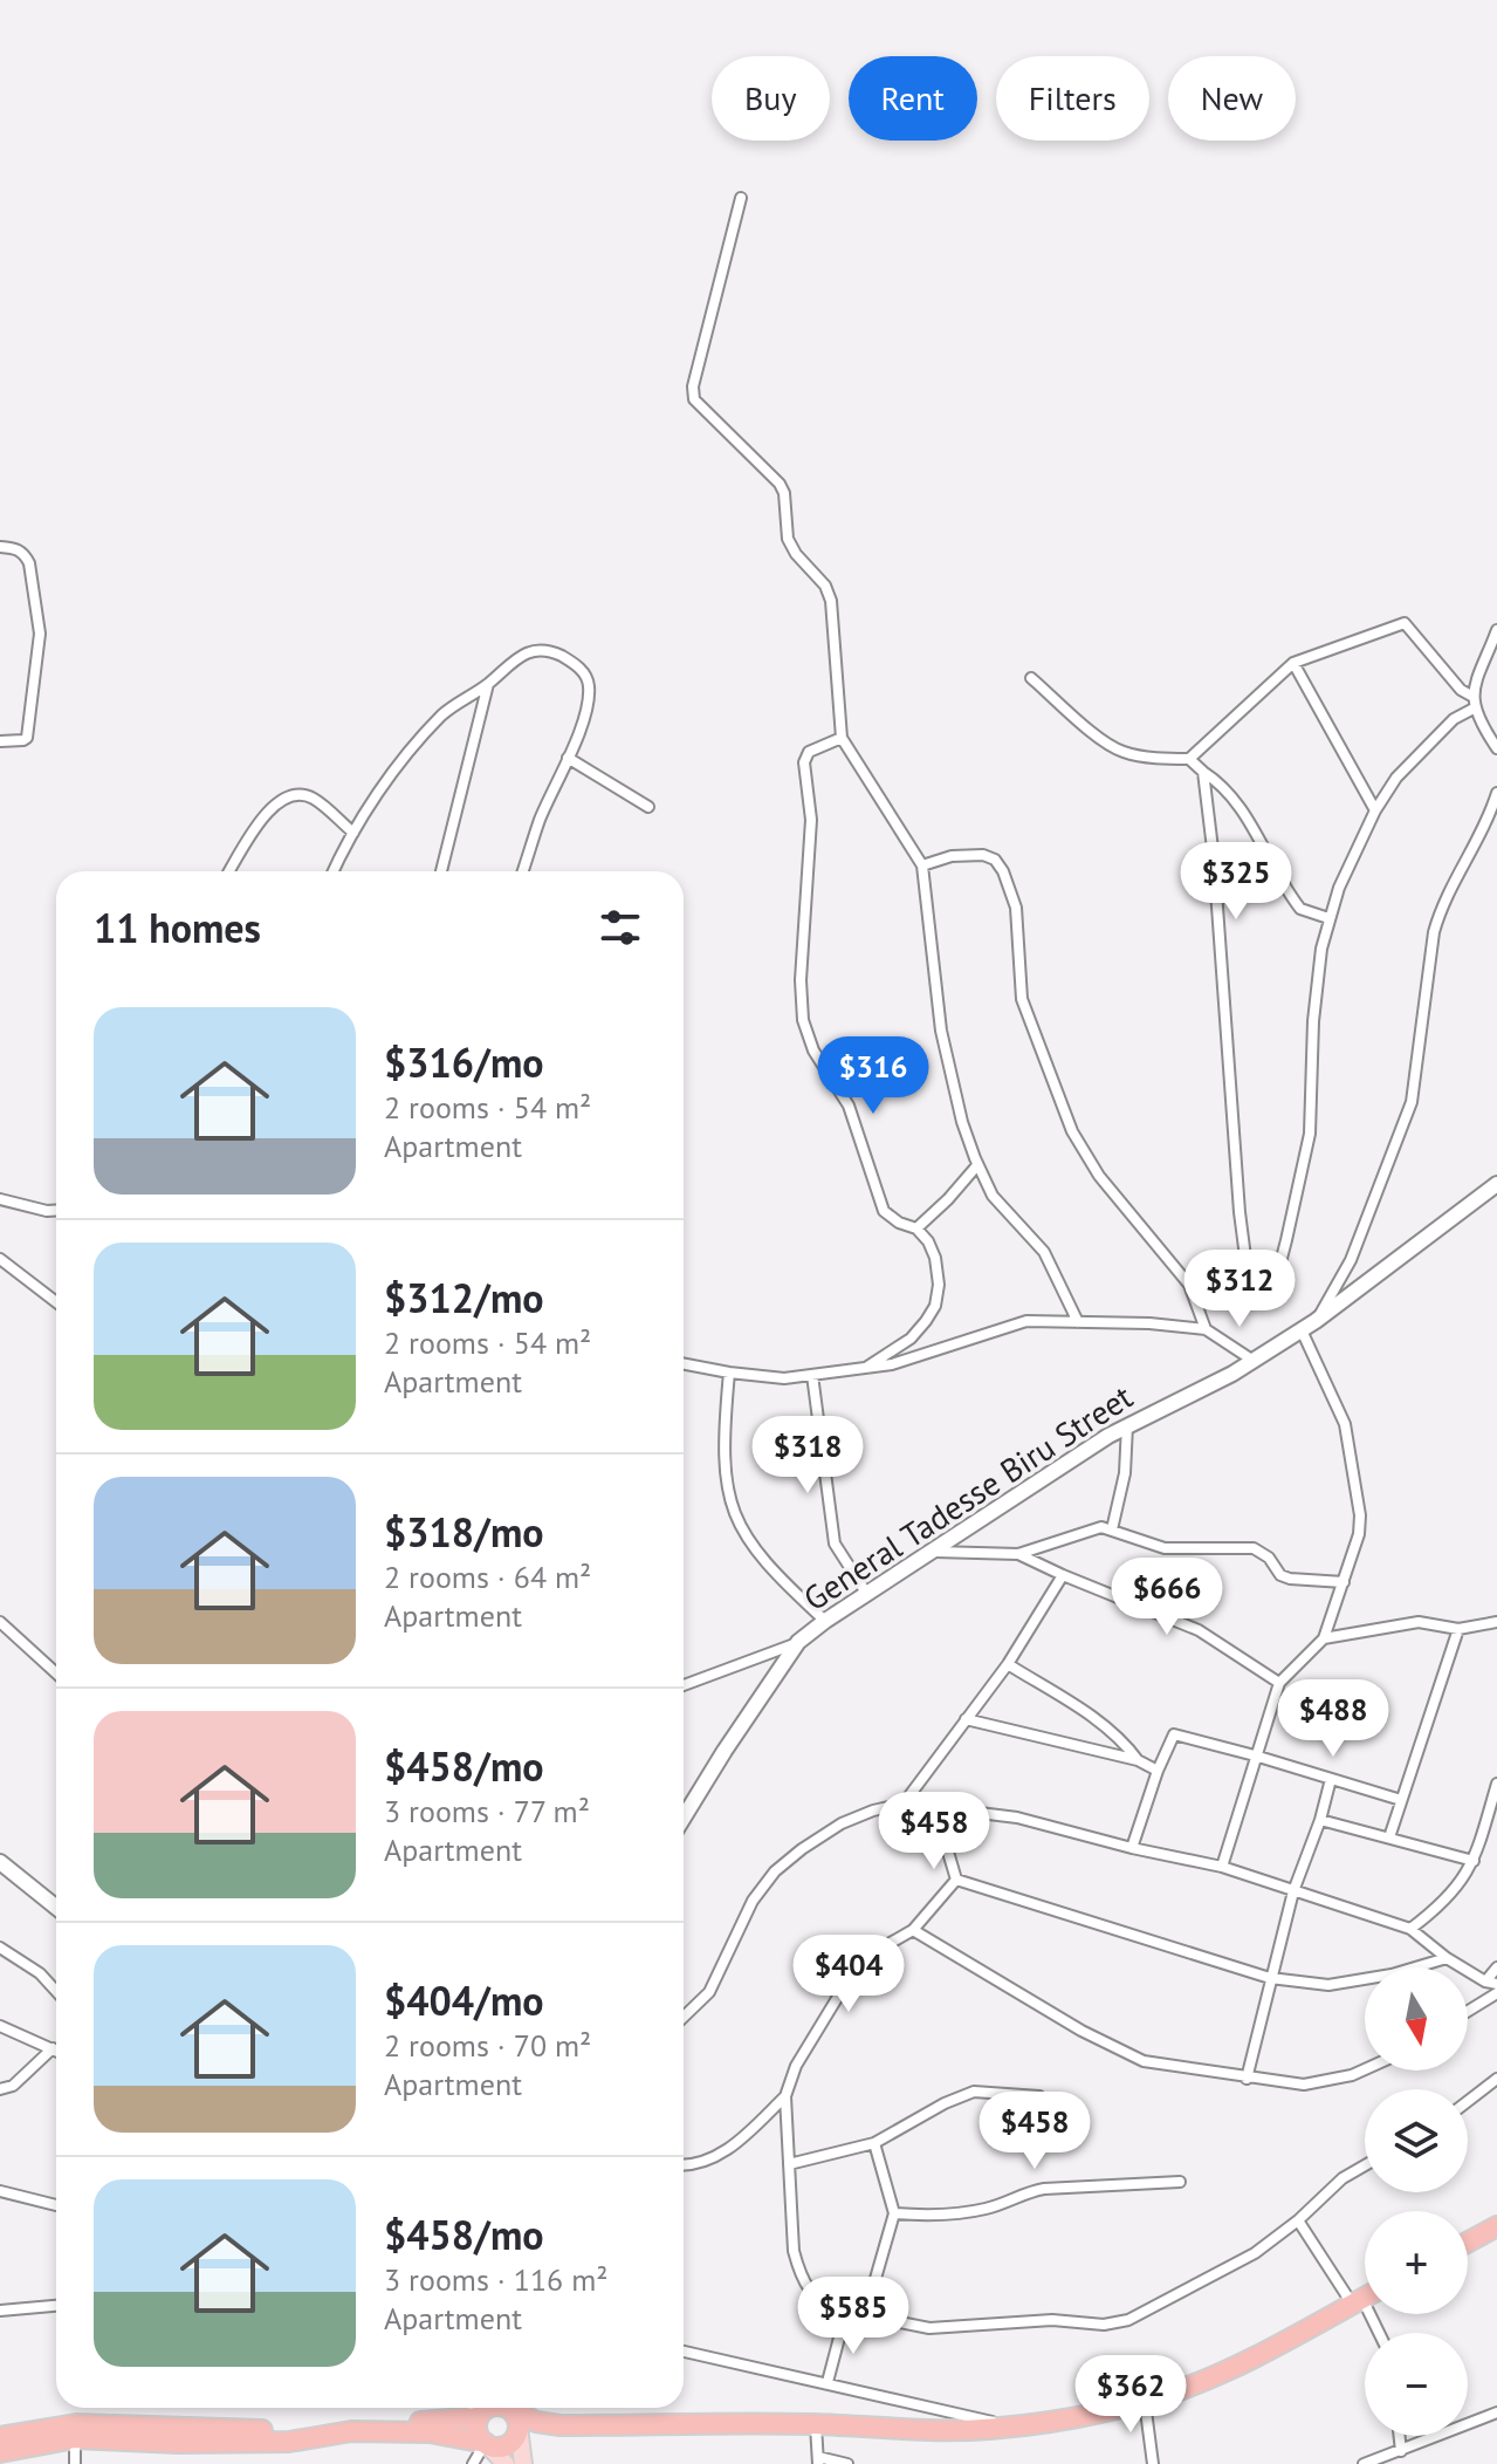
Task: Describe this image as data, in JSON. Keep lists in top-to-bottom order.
{
  "streets": {
    "street": ["General Tadesse Biru Street"]
  },
  "north": "bottom",
  "page": {
    "chip": [
      "Buy",
      "Rent",
      "Filters",
      "New"
    ],
    "price": [
      "$325",
      "$316",
      "$312",
      "$318",
      "$666",
      "$488",
      "$458",
      "$404",
      "$458",
      "$585",
      "$362"
    ],
    "heading": "11 homes",
    "list": [
      {
        "name": "$316/mo",
        "note": "2 rooms · 54 m² · Apartment"
      },
      {
        "name": "$312/mo",
        "note": "2 rooms · 54 m² · Apartment"
      },
      {
        "name": "$318/mo",
        "note": "2 rooms · 64 m² · Apartment"
      },
      {
        "name": "$458/mo",
        "note": "3 rooms · 77 m² · Apartment"
      },
      {
        "name": "$404/mo",
        "note": "2 rooms · 70 m² · Apartment"
      },
      {
        "name": "$458/mo",
        "note": "3 rooms · 116 m² · Apartment"
      }
    ],
    "map_buttons": ["+", "−"]
  }
}
